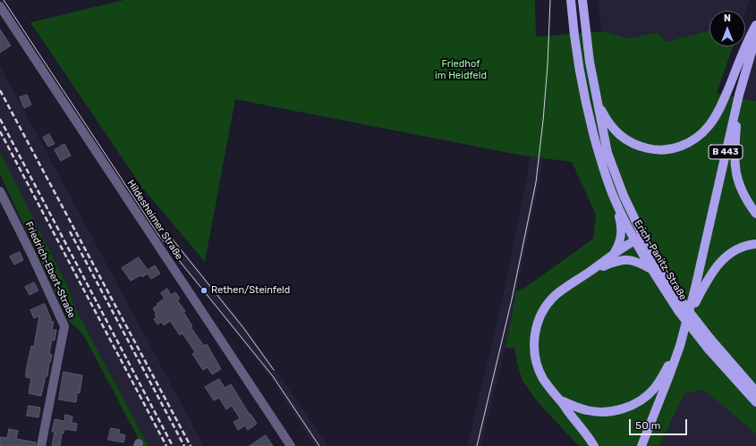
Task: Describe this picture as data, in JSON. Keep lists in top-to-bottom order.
{
  "streets": {
    "main road": ["B 443", "Erich-Panitz-Straße"],
    "street": ["Hildesheimer Straße", "Friedrich-Ebert-Straße"]
  },
  "parks": ["Friedhof im Heidfeld"],
  "places": ["Rethen/Steinfeld"],
  "scale_bar": "50 m",
  "north": "top"
}
